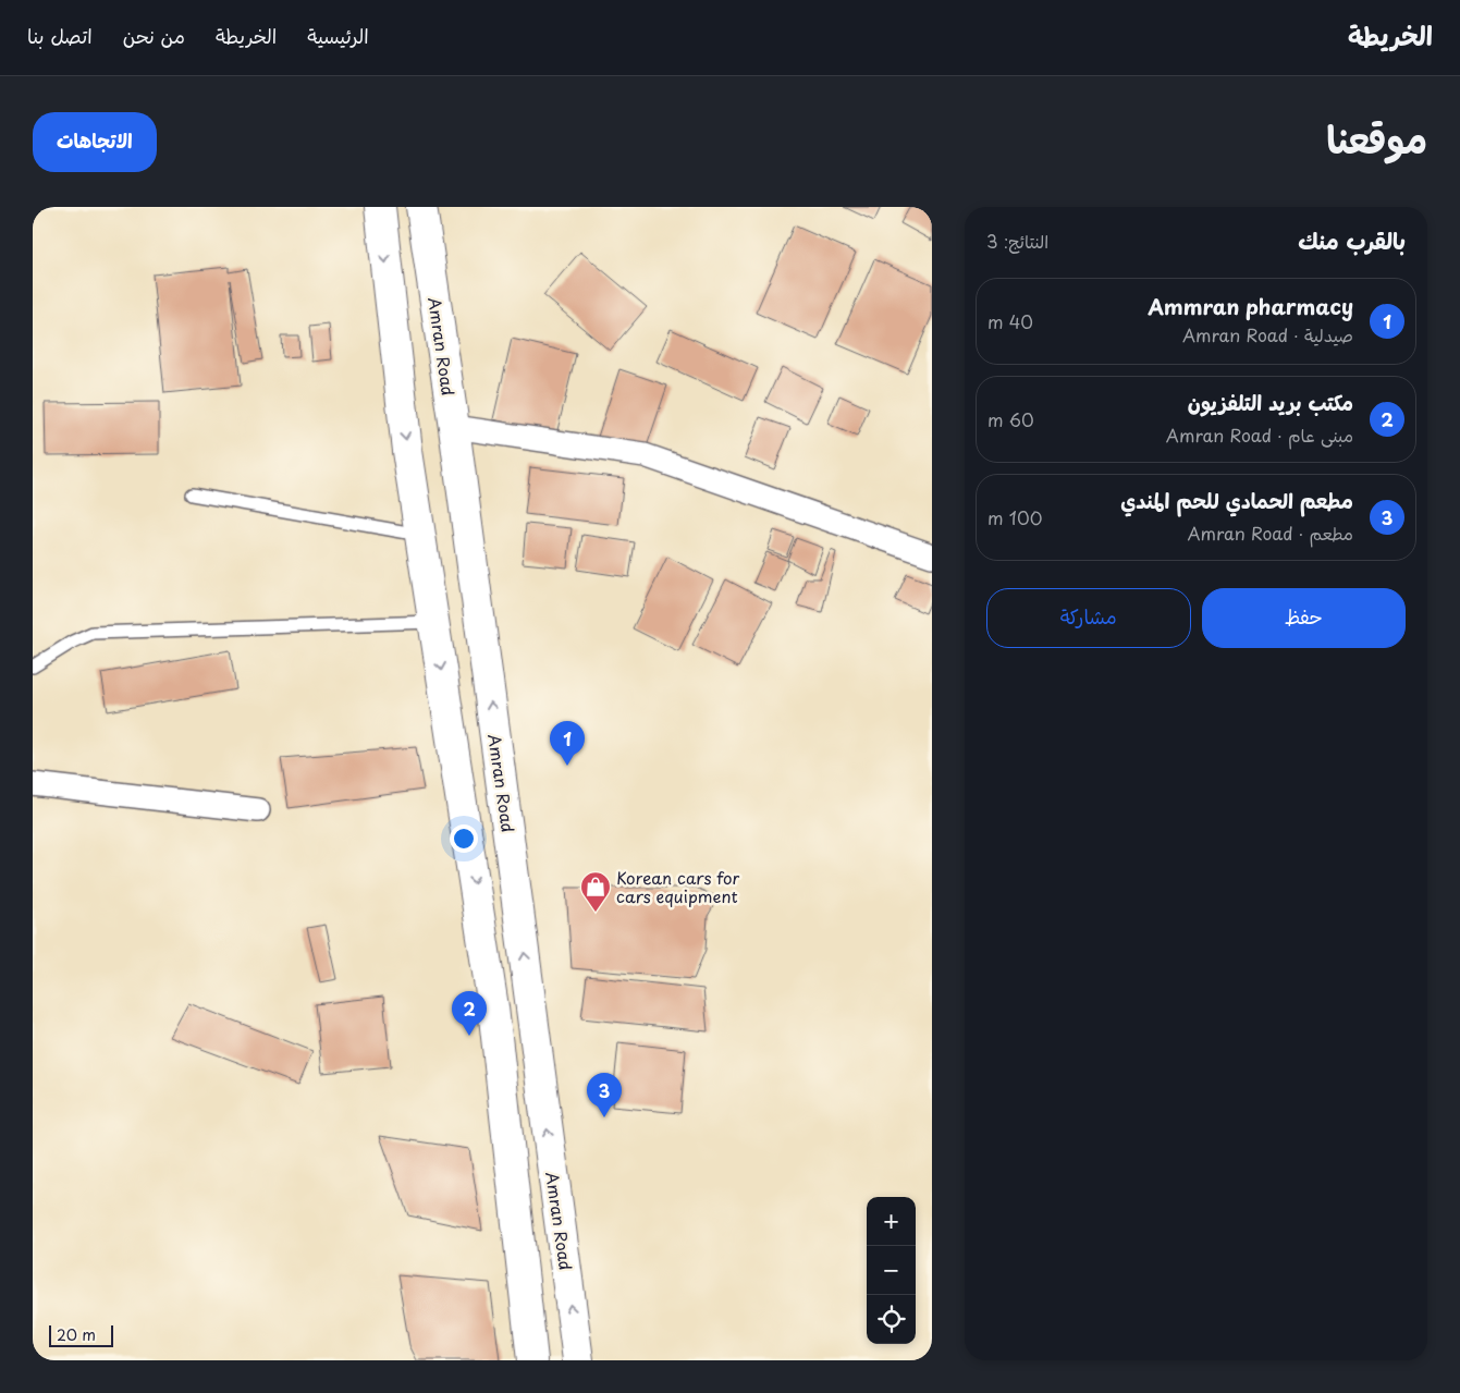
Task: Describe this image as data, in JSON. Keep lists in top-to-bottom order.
{
  "streets": {
    "main road": ["Amran Road"]
  },
  "places": {
    "shop": ["Korean cars for cars equipment"]
  },
  "scale_bar": "20 m",
  "page": {
    "header": "الخريطة",
    "nav": [
      "الرئيسية",
      "الخريطة",
      "من نحن",
      "اتصل بنا"
    ],
    "title": "موقعنا",
    "buttons": [
      "الاتجاهات",
      ["حفظ", "مشاركة"]
    ],
    "heading": ["بالقرب منك", "النتائج: 3"],
    "list": [
      {
        "mark": "1",
        "name": "Ammran pharmacy",
        "note": "صيدلية · Amran Road",
        "value": "40 m"
      },
      {
        "mark": "2",
        "name": "مكتب بريد التلفزيون",
        "note": "مبنى عام · Amran Road",
        "value": "60 m"
      },
      {
        "mark": "3",
        "name": "مطعم الحمادي للحم المندي",
        "note": "مطعم · Amran Road",
        "value": "100 m"
      }
    ],
    "pins": ["1", "2", "3"],
    "map_buttons": ["+", "−"],
    "scale": "20 m"
  }
}
